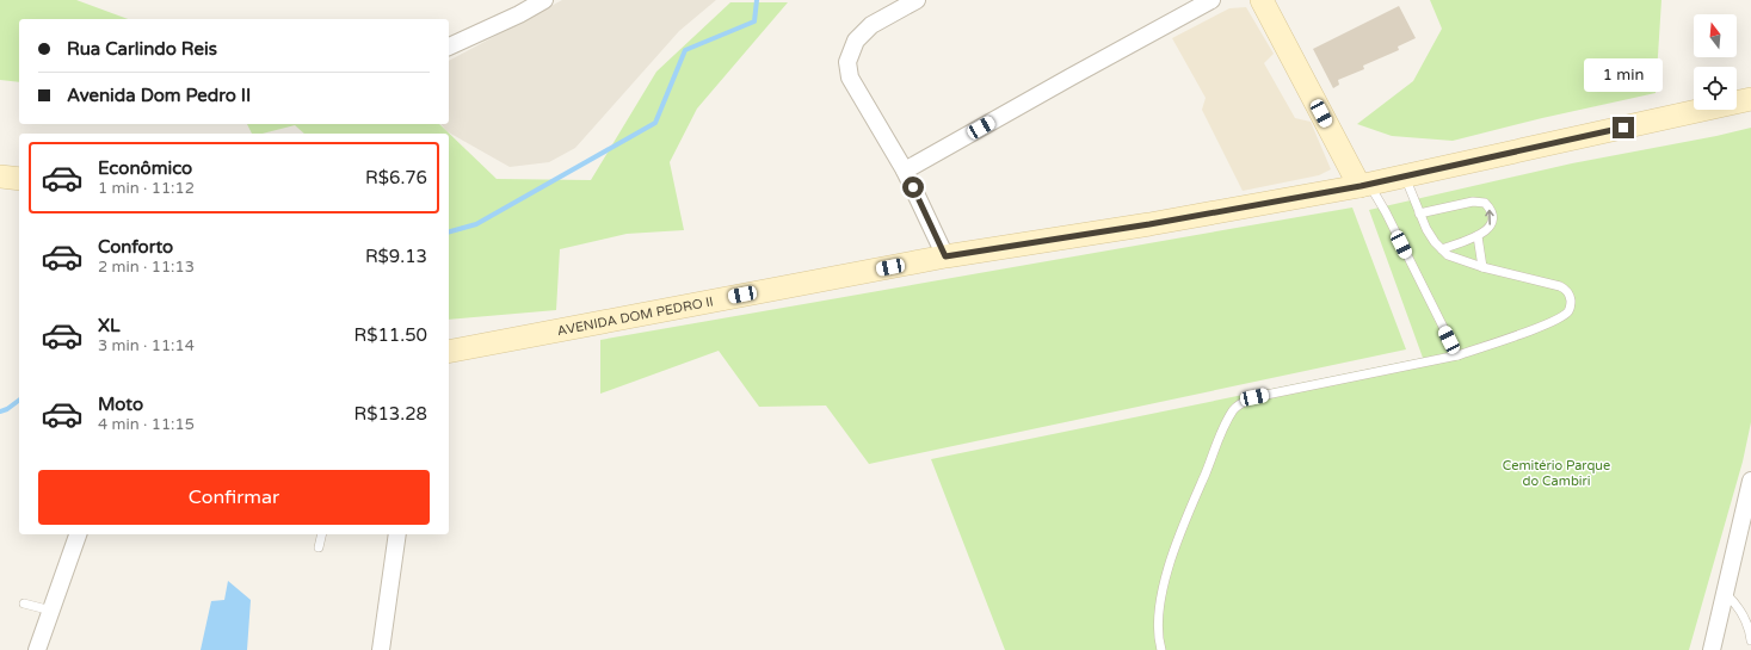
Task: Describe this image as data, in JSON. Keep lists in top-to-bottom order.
{
  "streets": {
    "street": ["AVENIDA DOM PEDRO II"]
  },
  "parks": ["Cemitério Parque do Cambiri"],
  "north": "top",
  "page": {
    "banner": ["Rua Carlindo Reis", "Avenida Dom Pedro II"],
    "bubble": "1 min",
    "list": [
      {
        "name": "Econômico",
        "note": "1 min · 11:12",
        "value": "R$6.76"
      },
      {
        "name": "Conforto",
        "note": "2 min · 11:13",
        "value": "R$9.13"
      },
      {
        "name": "XL",
        "note": "3 min · 11:14",
        "value": "R$11.50"
      },
      {
        "name": "Moto",
        "note": "4 min · 11:15",
        "value": "R$13.28"
      }
    ],
    "buttons": "Confirmar"
  }
}
